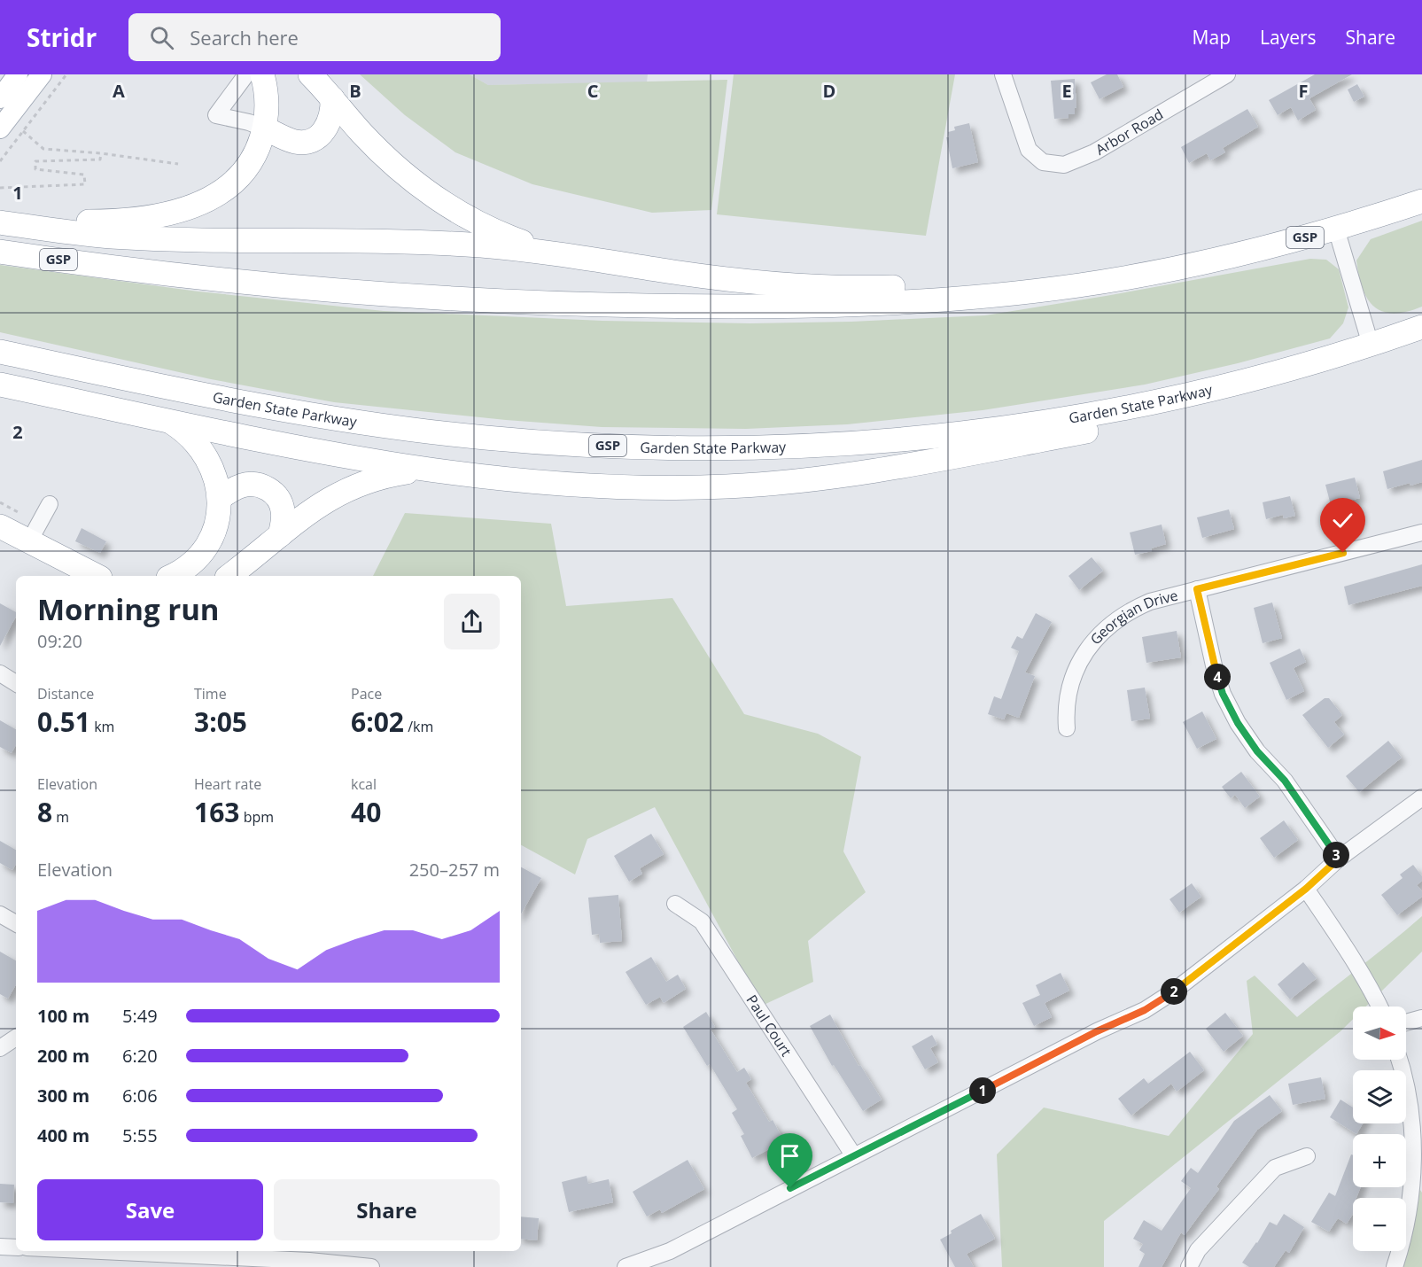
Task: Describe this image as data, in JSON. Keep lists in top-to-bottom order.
{
  "streets": {
    "highway": ["GSP", "Garden State Parkway"],
    "street": ["Arbor Road", "Georgian Drive", "Paul Court"]
  },
  "north": "right",
  "page": {
    "header": "Stridr",
    "search": "Search here",
    "nav": ["Map", "Layers", "Share"],
    "heading": ["Morning run", "09:20"],
    "pins": [
      "4",
      "3",
      "2",
      "1"
    ],
    "stats": [
      ["Distance", "0.51 km"],
      ["Time", "3:05"],
      ["Pace", "6:02 /km"],
      ["Elevation", "8 m"],
      ["Heart rate", "163 bpm"],
      ["kcal", "40"]
    ],
    "chart": ["Elevation", "250–257 m"],
    "list": [
      {
        "name": "100 m",
        "note": "5:49"
      },
      {
        "name": "200 m",
        "note": "6:20"
      },
      {
        "name": "300 m",
        "note": "6:06"
      },
      {
        "name": "400 m",
        "note": "5:55"
      }
    ],
    "map_buttons": ["+", "−"],
    "buttons": ["Save", "Share"]
  },
  "grid": {
    "columns": [
      "A",
      "B",
      "C",
      "D",
      "E",
      "F"
    ],
    "rows": ["1", "2"]
  }
}
